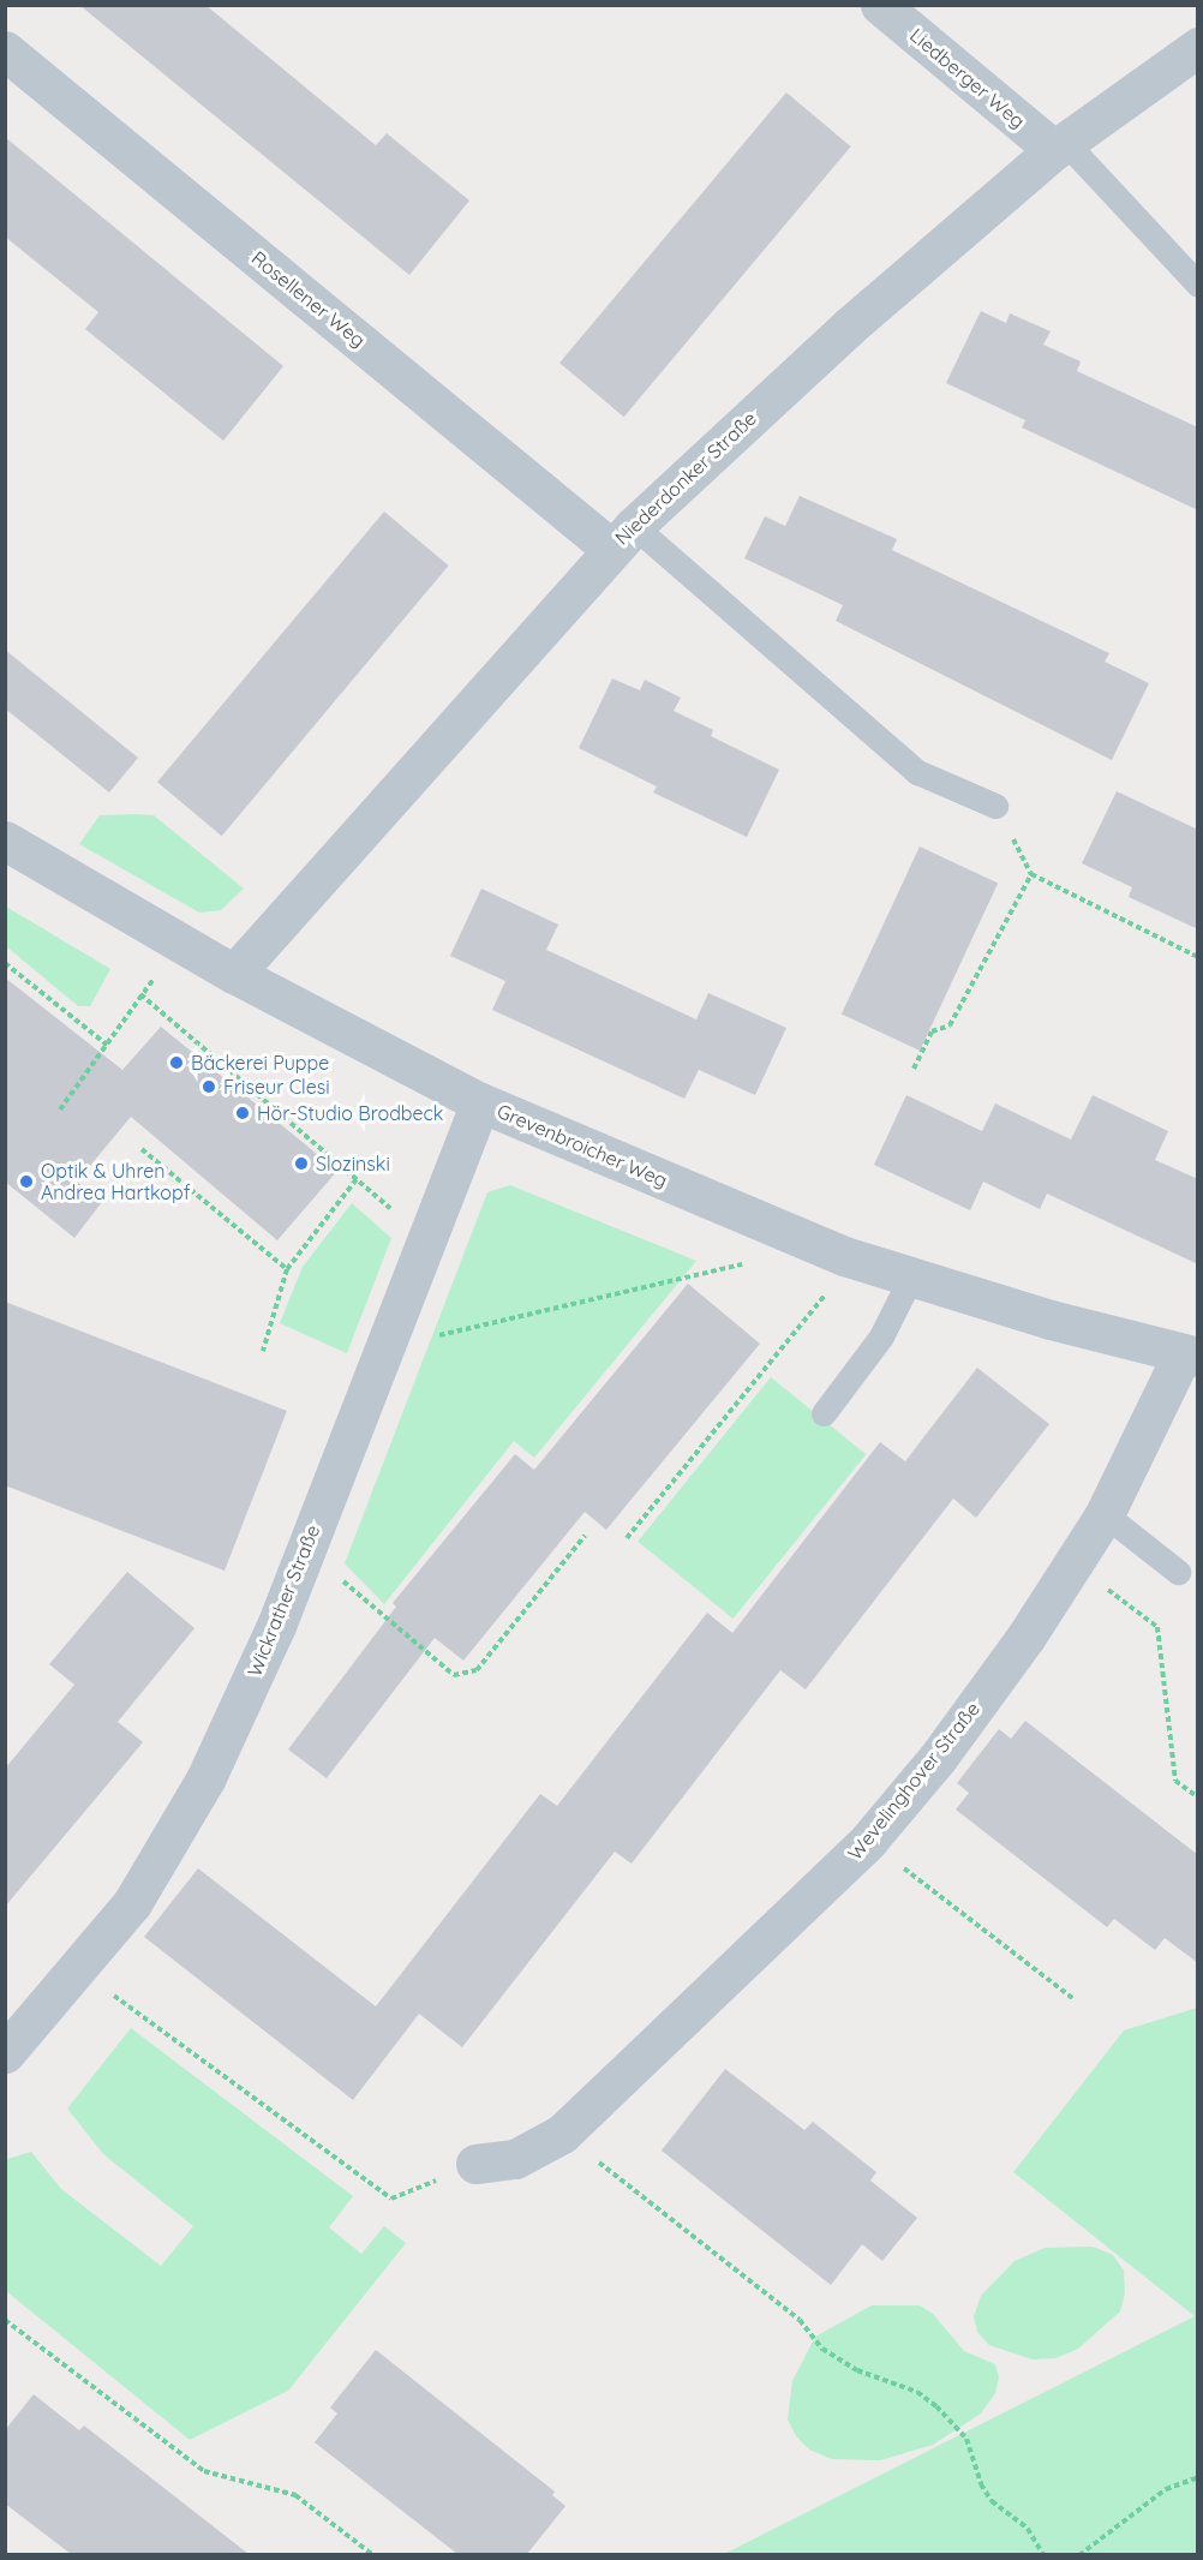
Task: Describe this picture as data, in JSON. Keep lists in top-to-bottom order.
{
  "streets": {
    "street": [
      "Liedberger Weg",
      "Rosellener Weg",
      "Niederdonker Straße",
      "Grevenbroicher Weg",
      "Wickrather Straße",
      "Wevelinghover Straße"
    ]
  },
  "crossings": [
    ["Liedberger Weg", "Niederdonker Straße"],
    ["Rosellener Weg", "Niederdonker Straße"],
    ["Niederdonker Straße", "Grevenbroicher Weg"],
    ["Grevenbroicher Weg", "Wickrather Straße"],
    ["Grevenbroicher Weg", "Wevelinghover Straße"]
  ],
  "places": [
    "Bäckerei Puppe",
    "Friseur Clesi",
    "Hör-Studio Brodbeck",
    "Slozinski",
    "Optik & Uhren Andrea Hartkopf"
  ]
}
